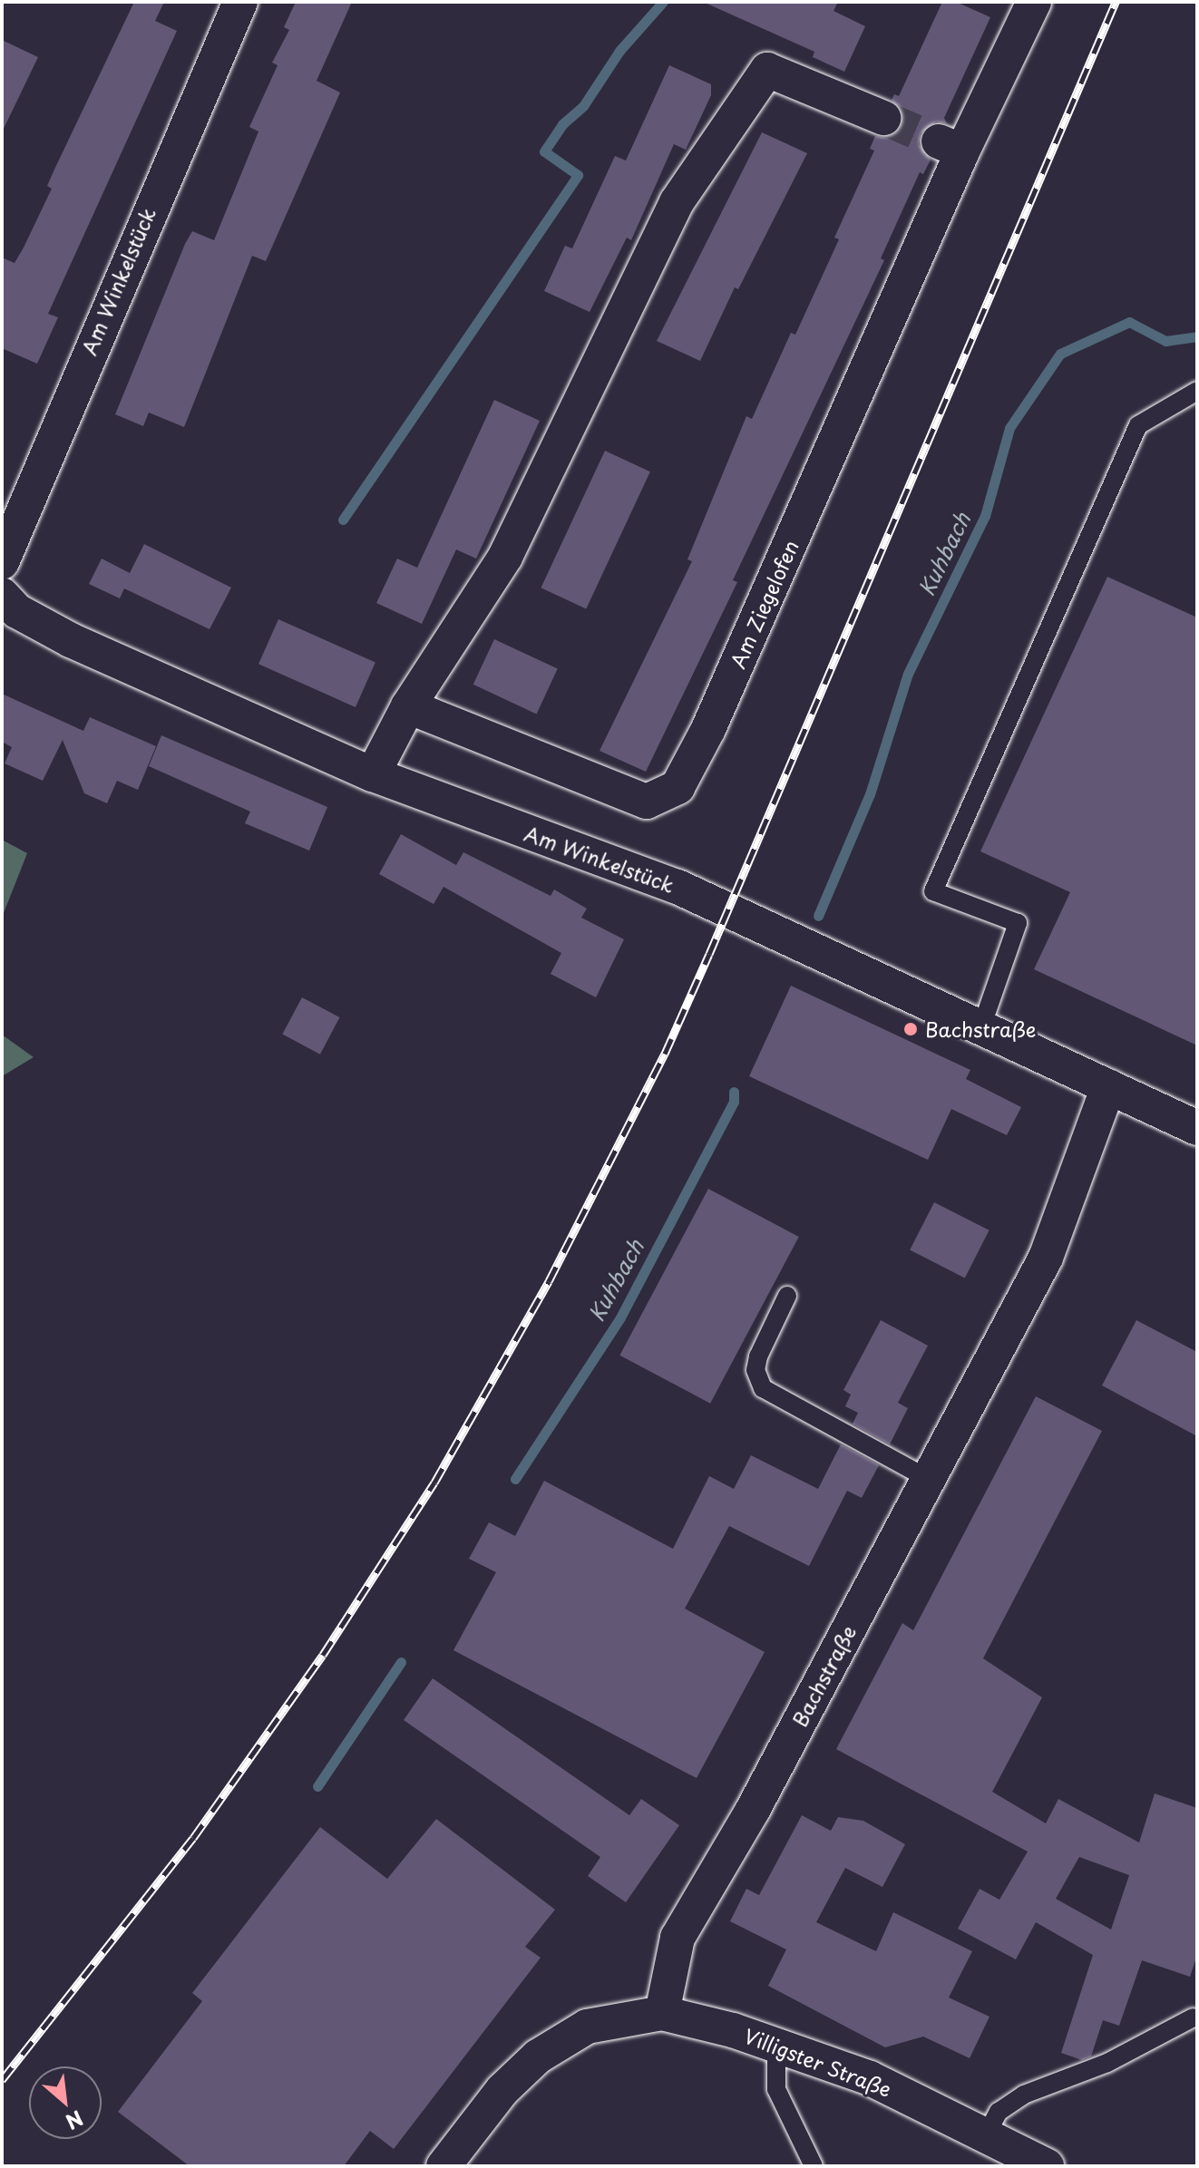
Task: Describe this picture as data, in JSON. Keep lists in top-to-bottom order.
{
  "streets": {
    "street": [
      "Am Winkelstück",
      "Am Ziegelofen",
      "Bachstraße",
      "Villigster Straße"
    ]
  },
  "crossings": [
    ["Am Winkelstück", "Bachstraße"],
    ["Bachstraße", "Villigster Straße"]
  ],
  "water": ["Kuhbach"],
  "places": ["Bachstraße"],
  "north": "bottom right"
}
